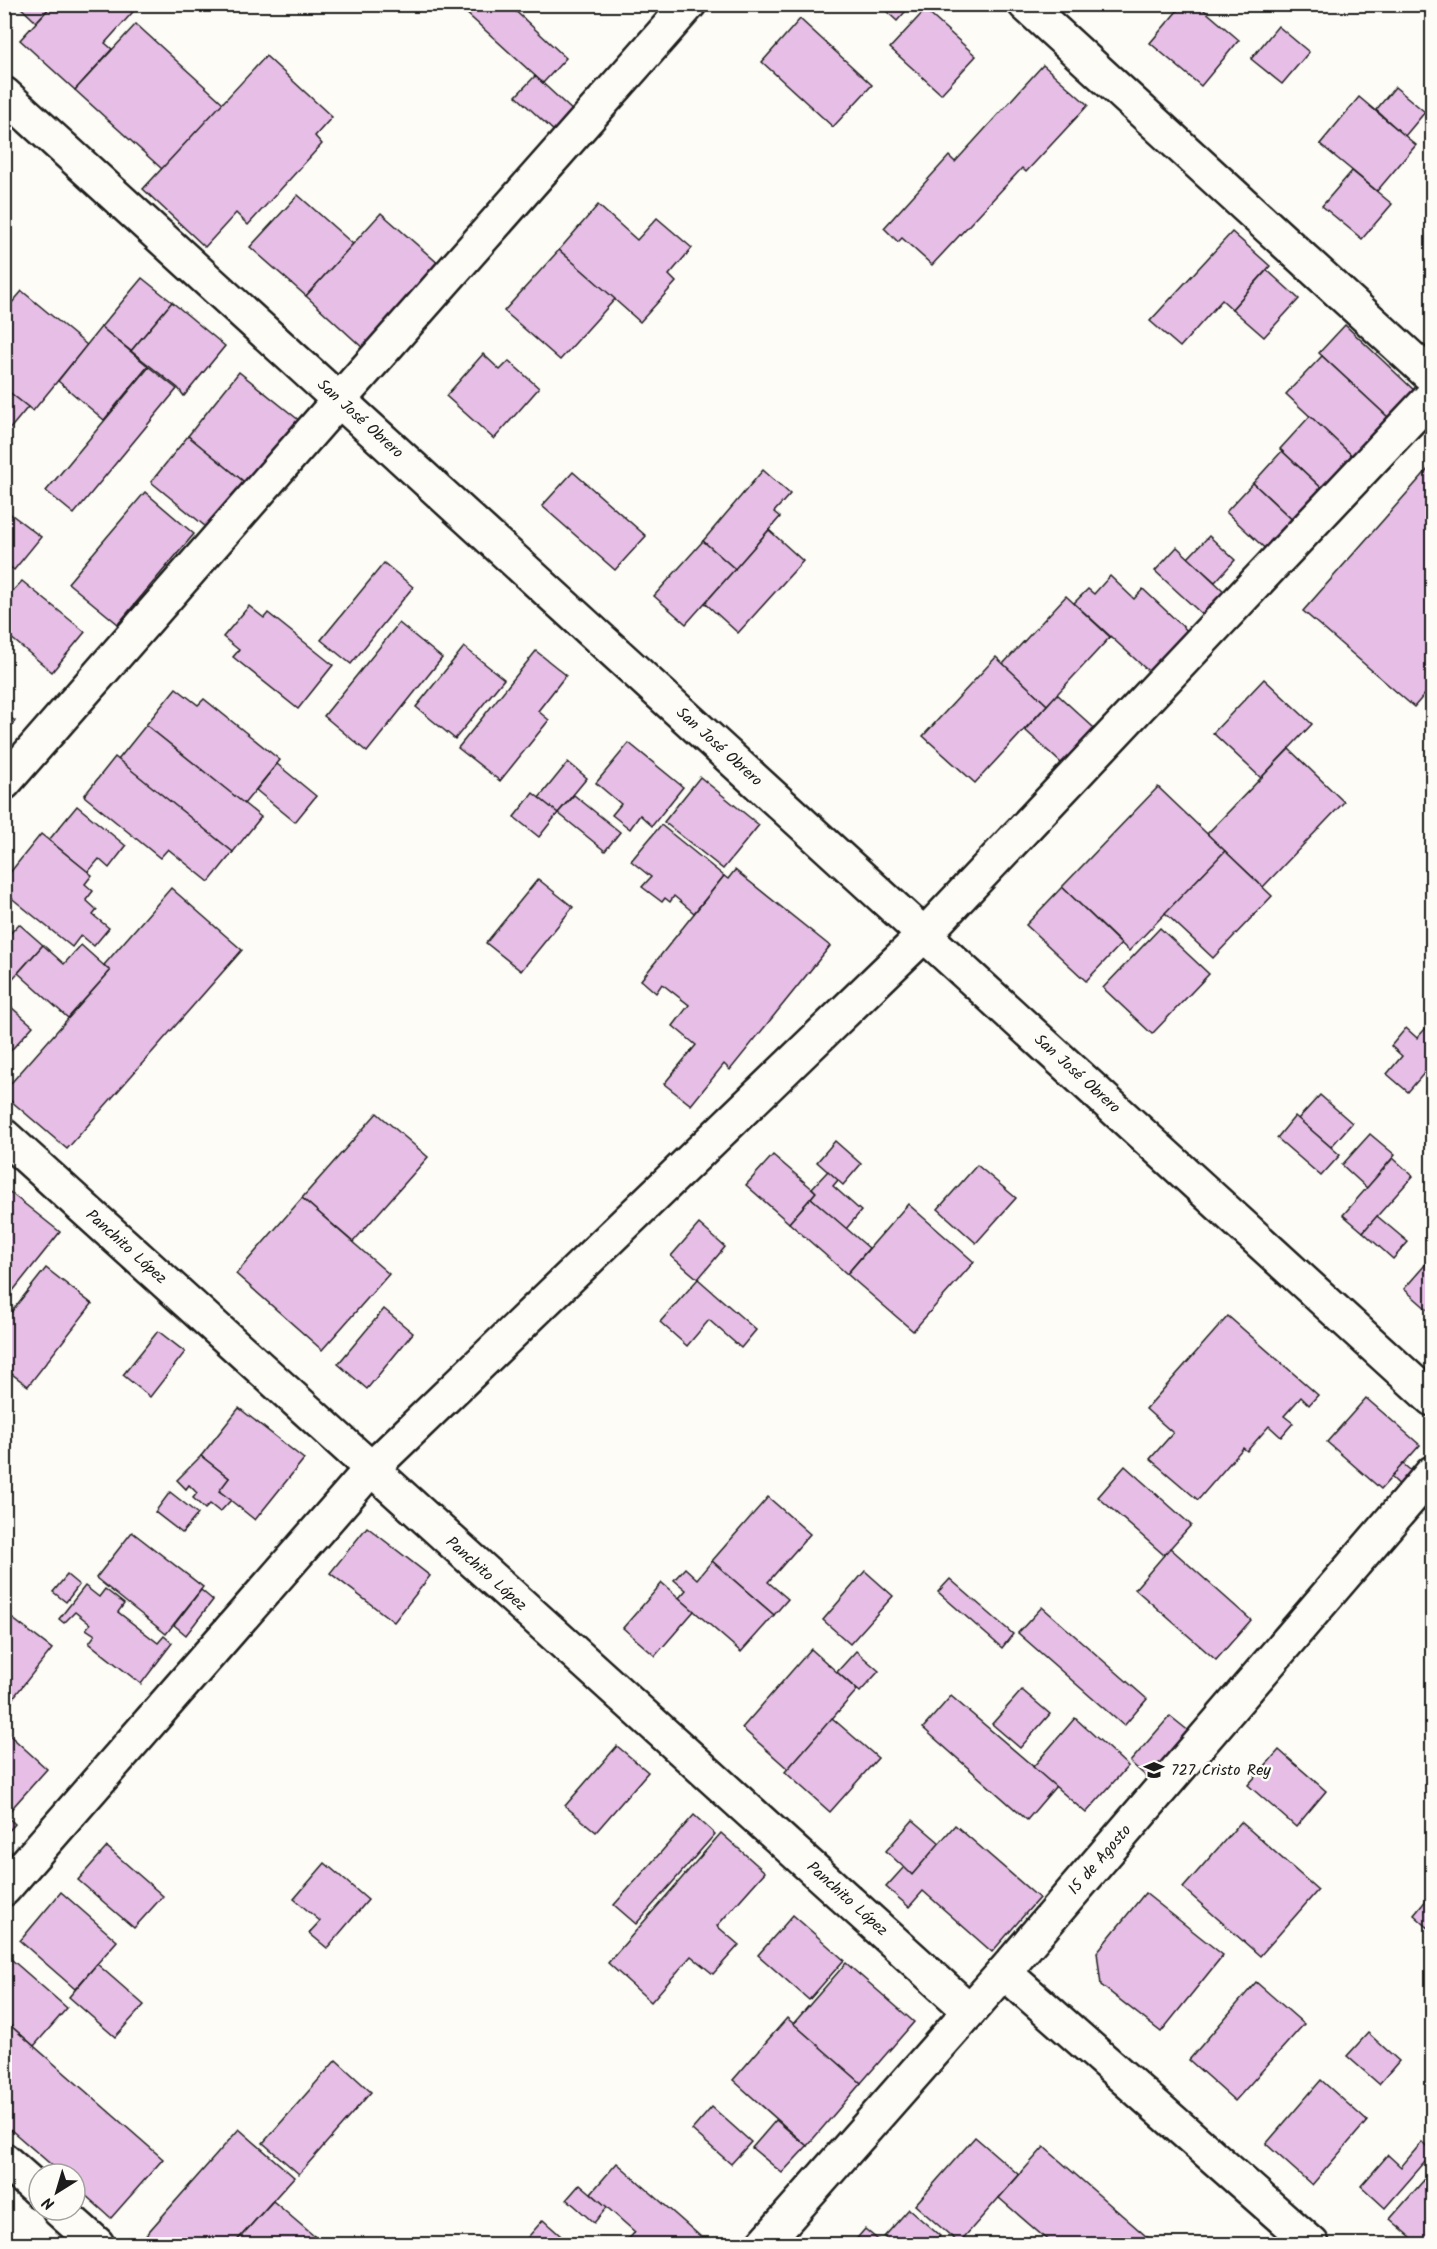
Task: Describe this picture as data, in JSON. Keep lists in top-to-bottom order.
{
  "streets": {
    "street": ["San José Obrero", "Panchito López", "15 de Agosto"]
  },
  "crossings": [
    ["Panchito López", "15 de Agosto"]
  ],
  "places": {
    "school or university": ["727 Cristo Rey"]
  },
  "north": "bottom left"
}
